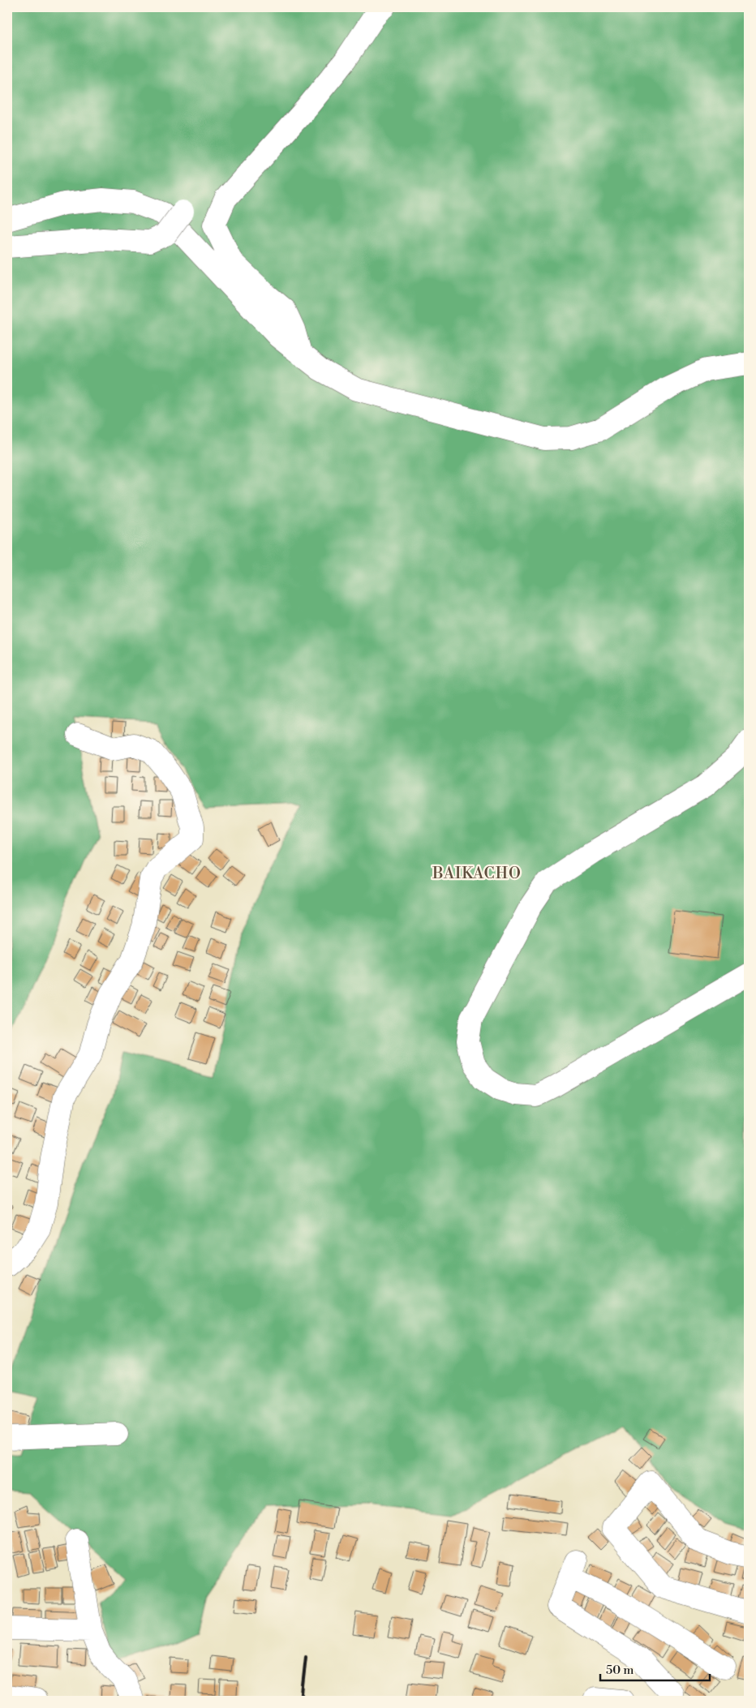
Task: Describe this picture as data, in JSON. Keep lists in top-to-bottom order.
{
  "districts": ["BAIKACHO"],
  "scale_bar": "50 m"
}
